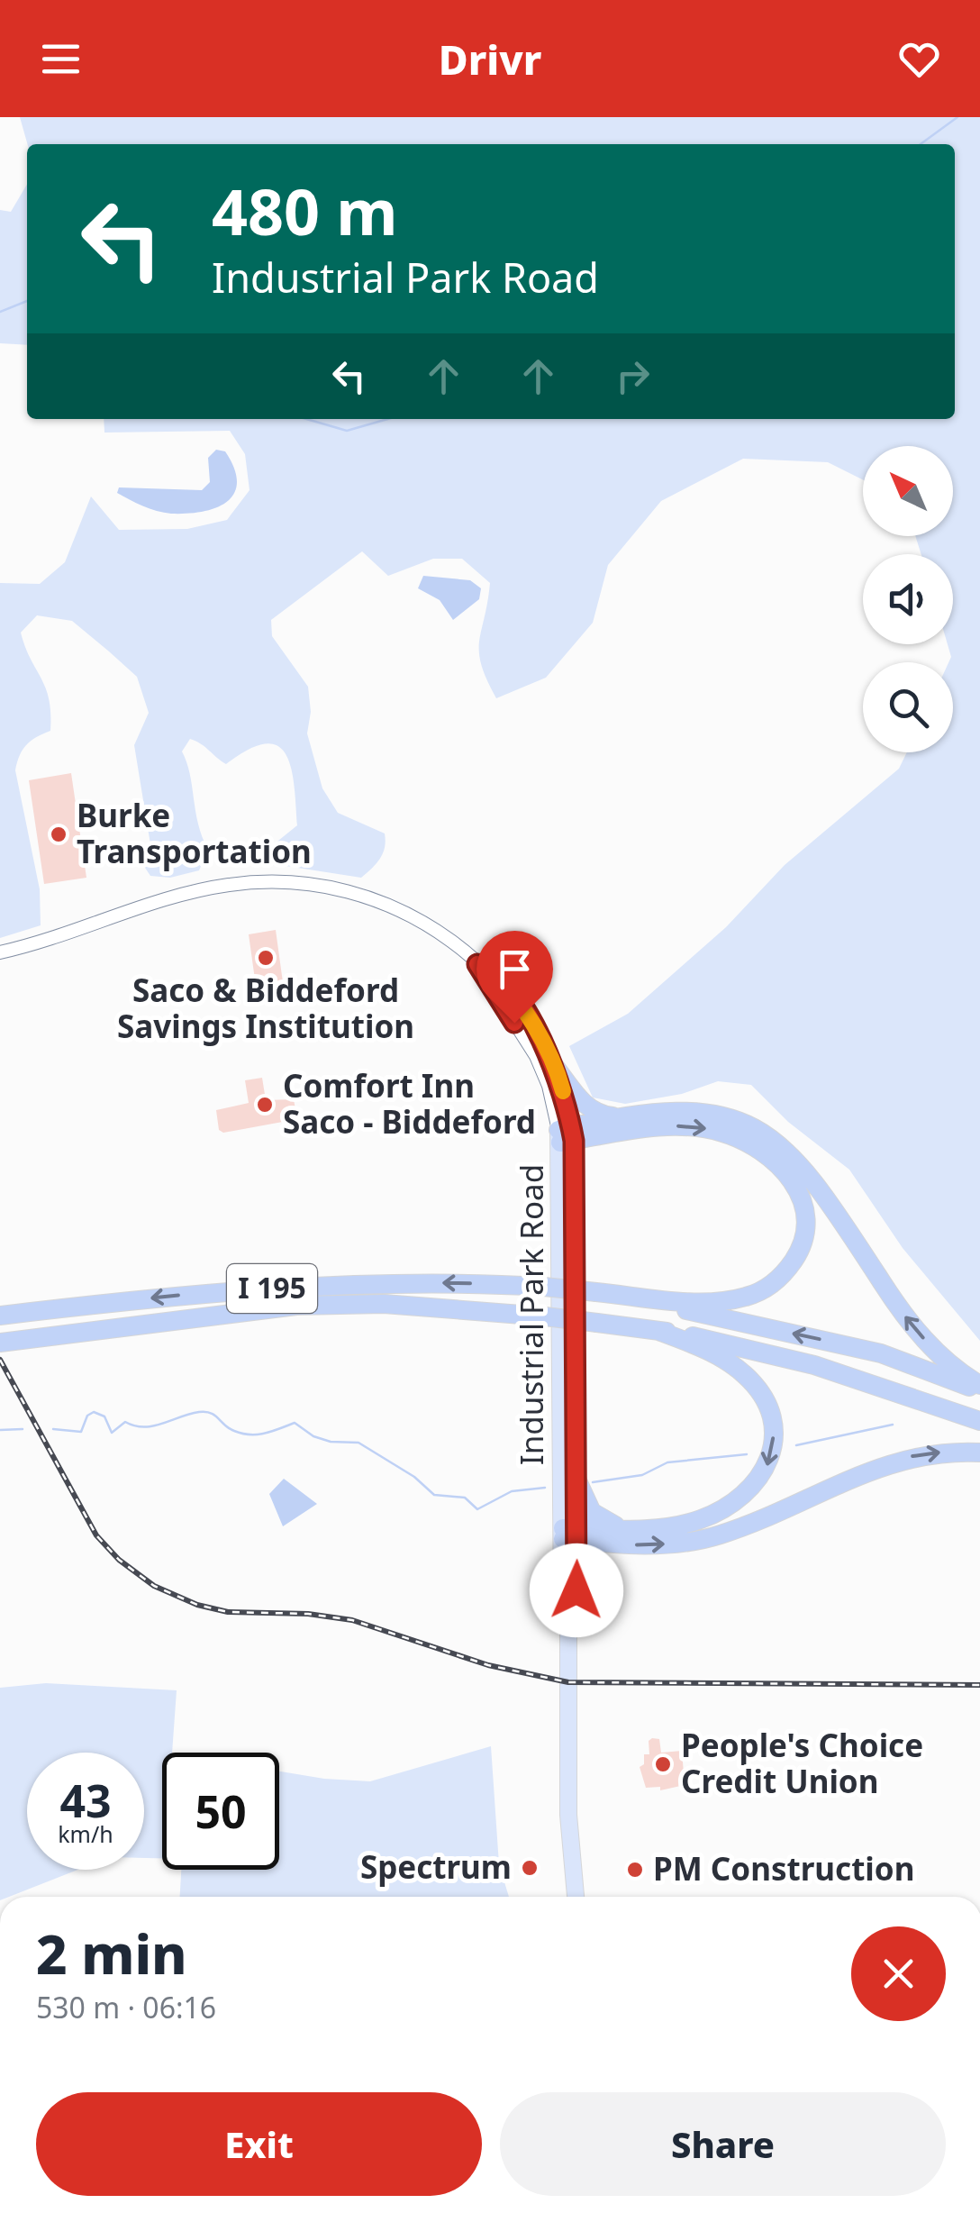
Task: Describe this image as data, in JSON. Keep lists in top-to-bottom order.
{
  "streets": {
    "highway": ["I 195"],
    "main road": ["Industrial Park Road"]
  },
  "places": [
    "Burke Transportation",
    "Saco & Biddeford Savings Institution",
    "Comfort Inn Saco - Biddeford",
    "People's Choice Credit Union",
    "Spectrum",
    "PM Construction"
  ],
  "north": "top left",
  "page": {
    "header": "Drivr",
    "turn": ["480 m", "Industrial Park Road"],
    "speed": "43 km/h",
    "limit": "50",
    "heading": ["2 min", "530 m · 06:16"],
    "buttons": ["Exit", "Share"]
  }
}
